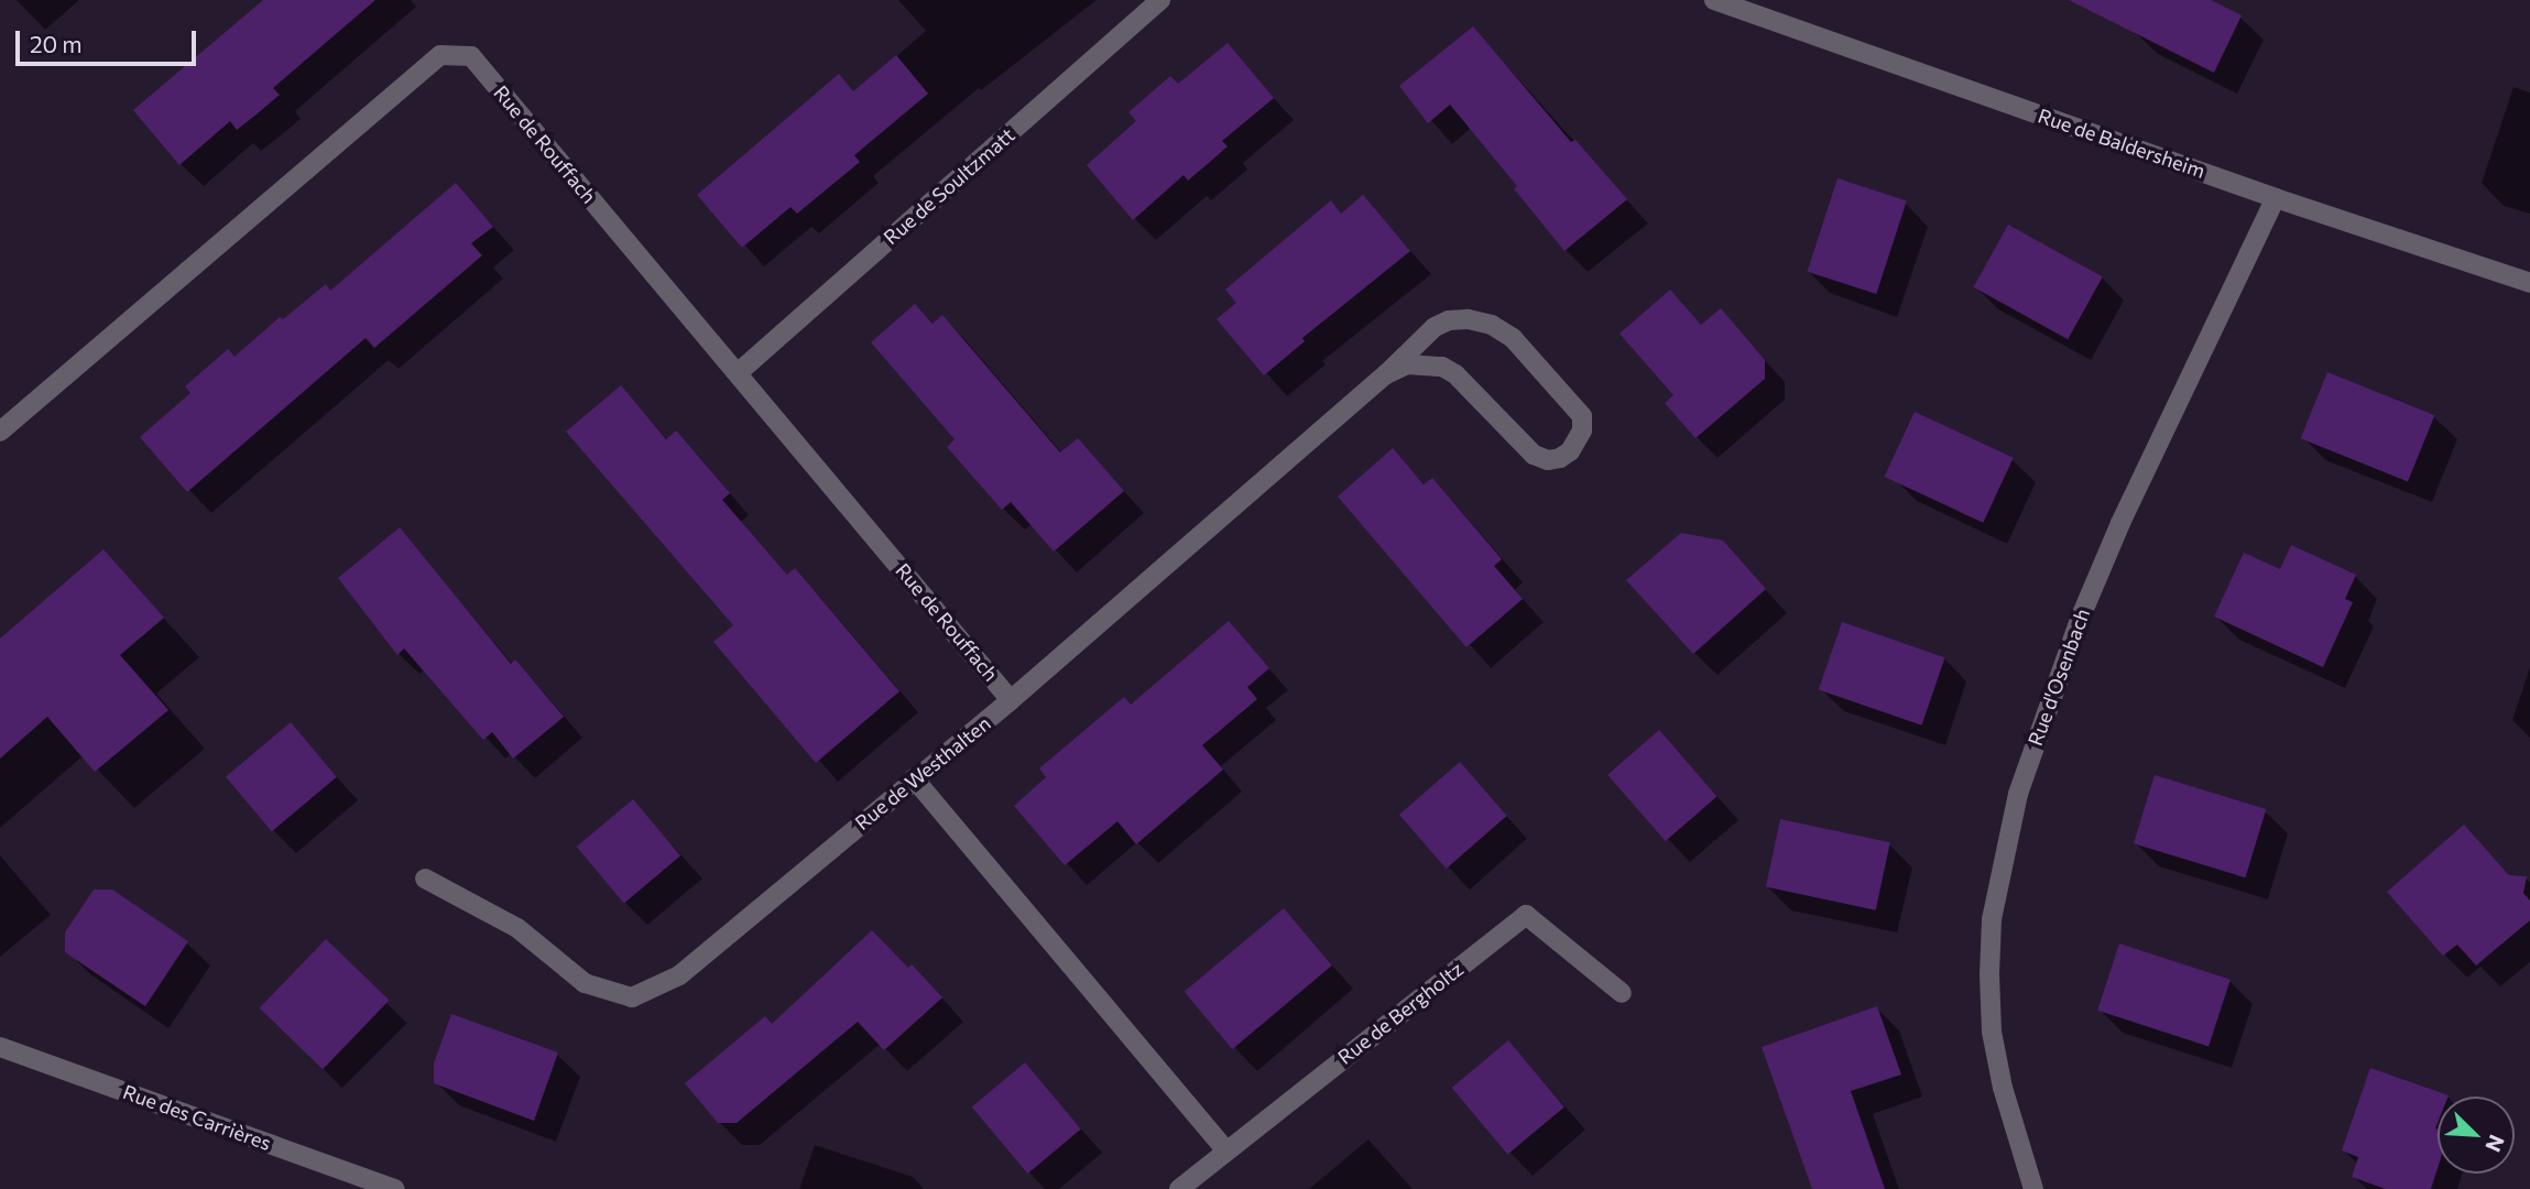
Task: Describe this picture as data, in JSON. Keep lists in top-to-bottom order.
{
  "streets": {
    "street": [
      "Rue de Baldersheim",
      "Rue de Rouffach",
      "Rue de Soultzmatt",
      "Rue d'Osenbach",
      "Rue de Westhalten",
      "Rue de Bergholtz",
      "Rue des Carrières"
    ]
  },
  "crossings": [
    ["Rue de Baldersheim", "Rue d'Osenbach"],
    ["Rue de Rouffach", "Rue de Soultzmatt"],
    ["Rue de Rouffach", "Rue de Westhalten"]
  ],
  "scale_bar": "20 m",
  "north": "bottom right"
}
